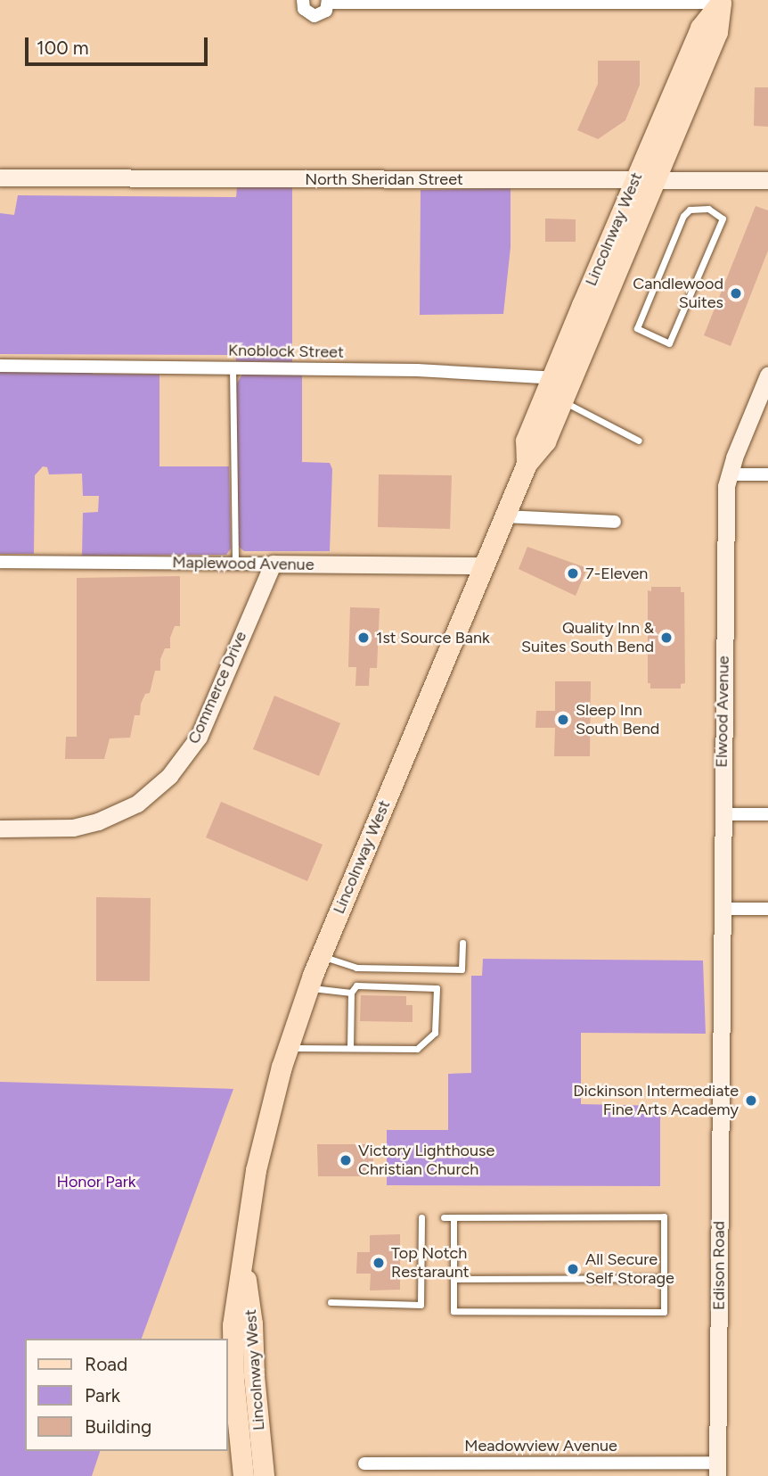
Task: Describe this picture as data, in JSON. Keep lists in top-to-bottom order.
{
  "streets": {
    "main road": ["Lincolnway West"],
    "street": [
      "North Sheridan Street",
      "Knoblock Street",
      "Maplewood Avenue",
      "Commerce Drive",
      "Elwood Avenue",
      "Edison Road",
      "Meadowview Avenue"
    ]
  },
  "crossings": [
    ["North Sheridan Street", "Lincolnway West"],
    ["Lincolnway West", "Knoblock Street"],
    ["Lincolnway West", "Maplewood Avenue"],
    ["Maplewood Avenue", "Commerce Drive"],
    ["Elwood Avenue", "Edison Road"],
    ["Edison Road", "Meadowview Avenue"]
  ],
  "parks": ["Honor Park"],
  "places": [
    "Candlewood Suites",
    "7-Eleven",
    "1st Source Bank",
    "Quality Inn & Suites South Bend",
    "Sleep Inn South Bend",
    "Dickinson Intermediate Fine Arts Academy",
    "Victory Lighthouse Christian Church",
    "Top Notch Restaraunt",
    "All Secure Self Storage"
  ],
  "legend": ["Road", "Park", "Building"],
  "scale_bar": "100 m"
}
